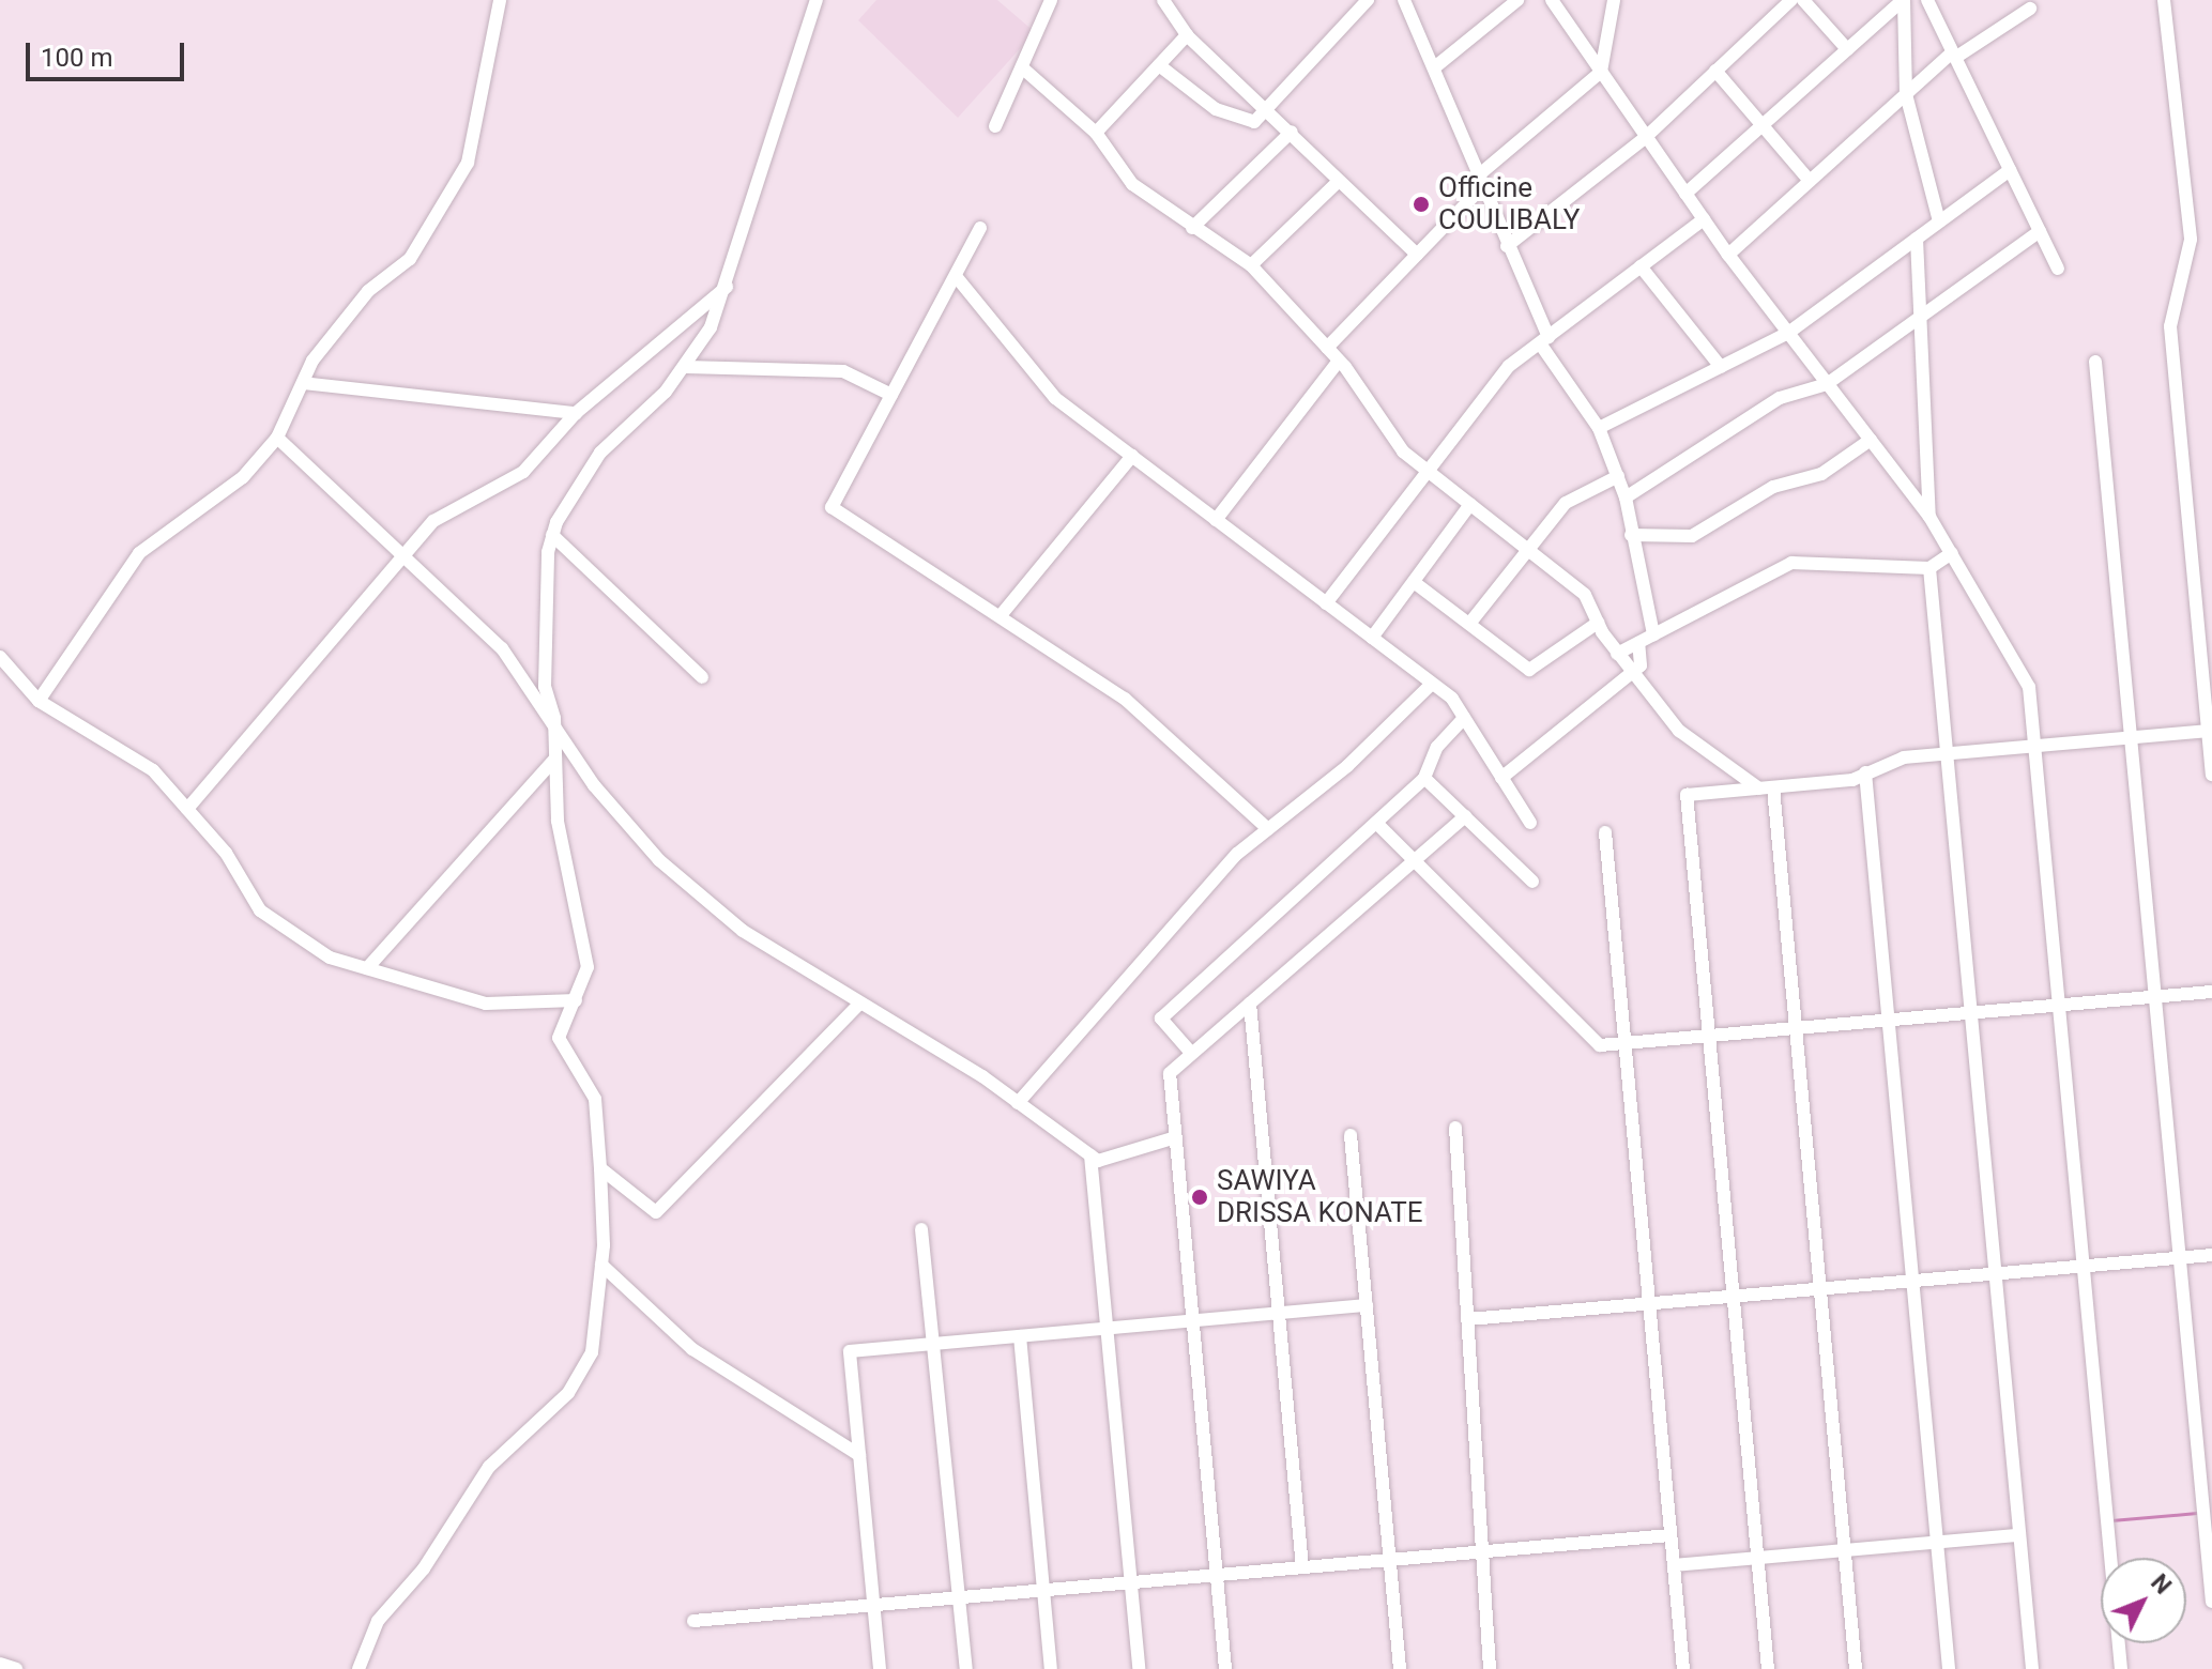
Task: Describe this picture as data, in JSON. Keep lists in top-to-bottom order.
{
  "places": ["Officine COULIBALY", "SAWIYA DRISSA KONATE"],
  "scale_bar": "100 m",
  "north": "top right"
}
